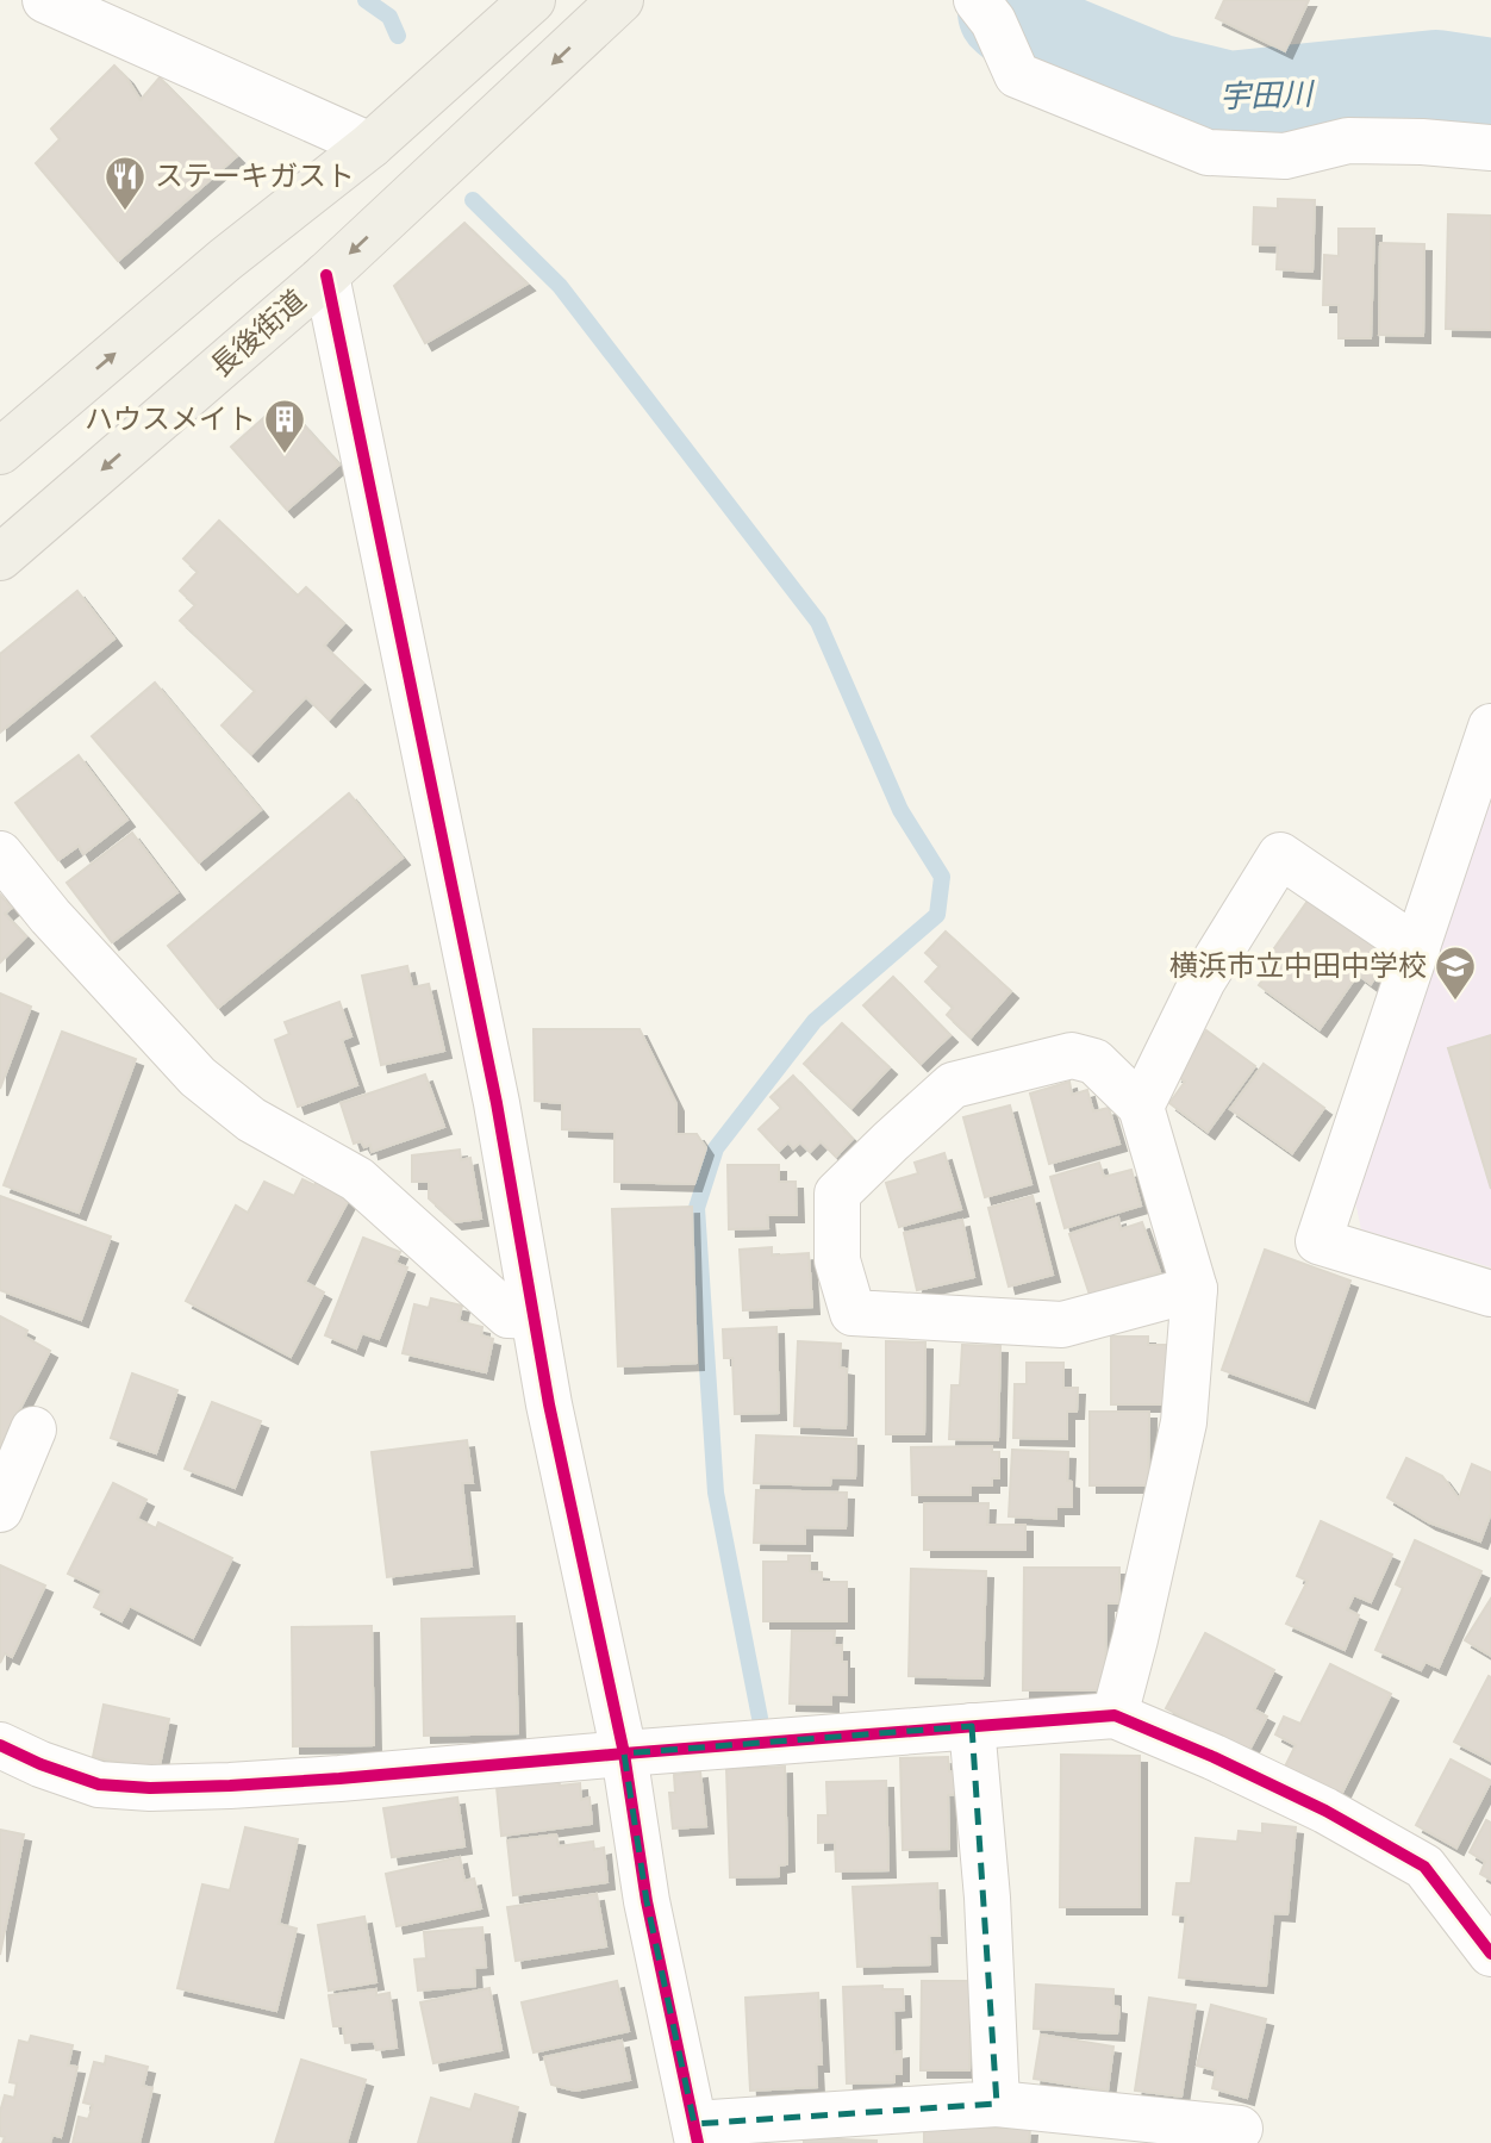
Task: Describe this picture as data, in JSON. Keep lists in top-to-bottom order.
{
  "streets": {
    "main road": ["長後街道"]
  },
  "water": ["宇田川"],
  "places": {
    "restaurant": ["ステーキガスト"],
    "building": ["ハウスメイト"],
    "school or university": ["横浜市立中田中学校"]
  }
}
